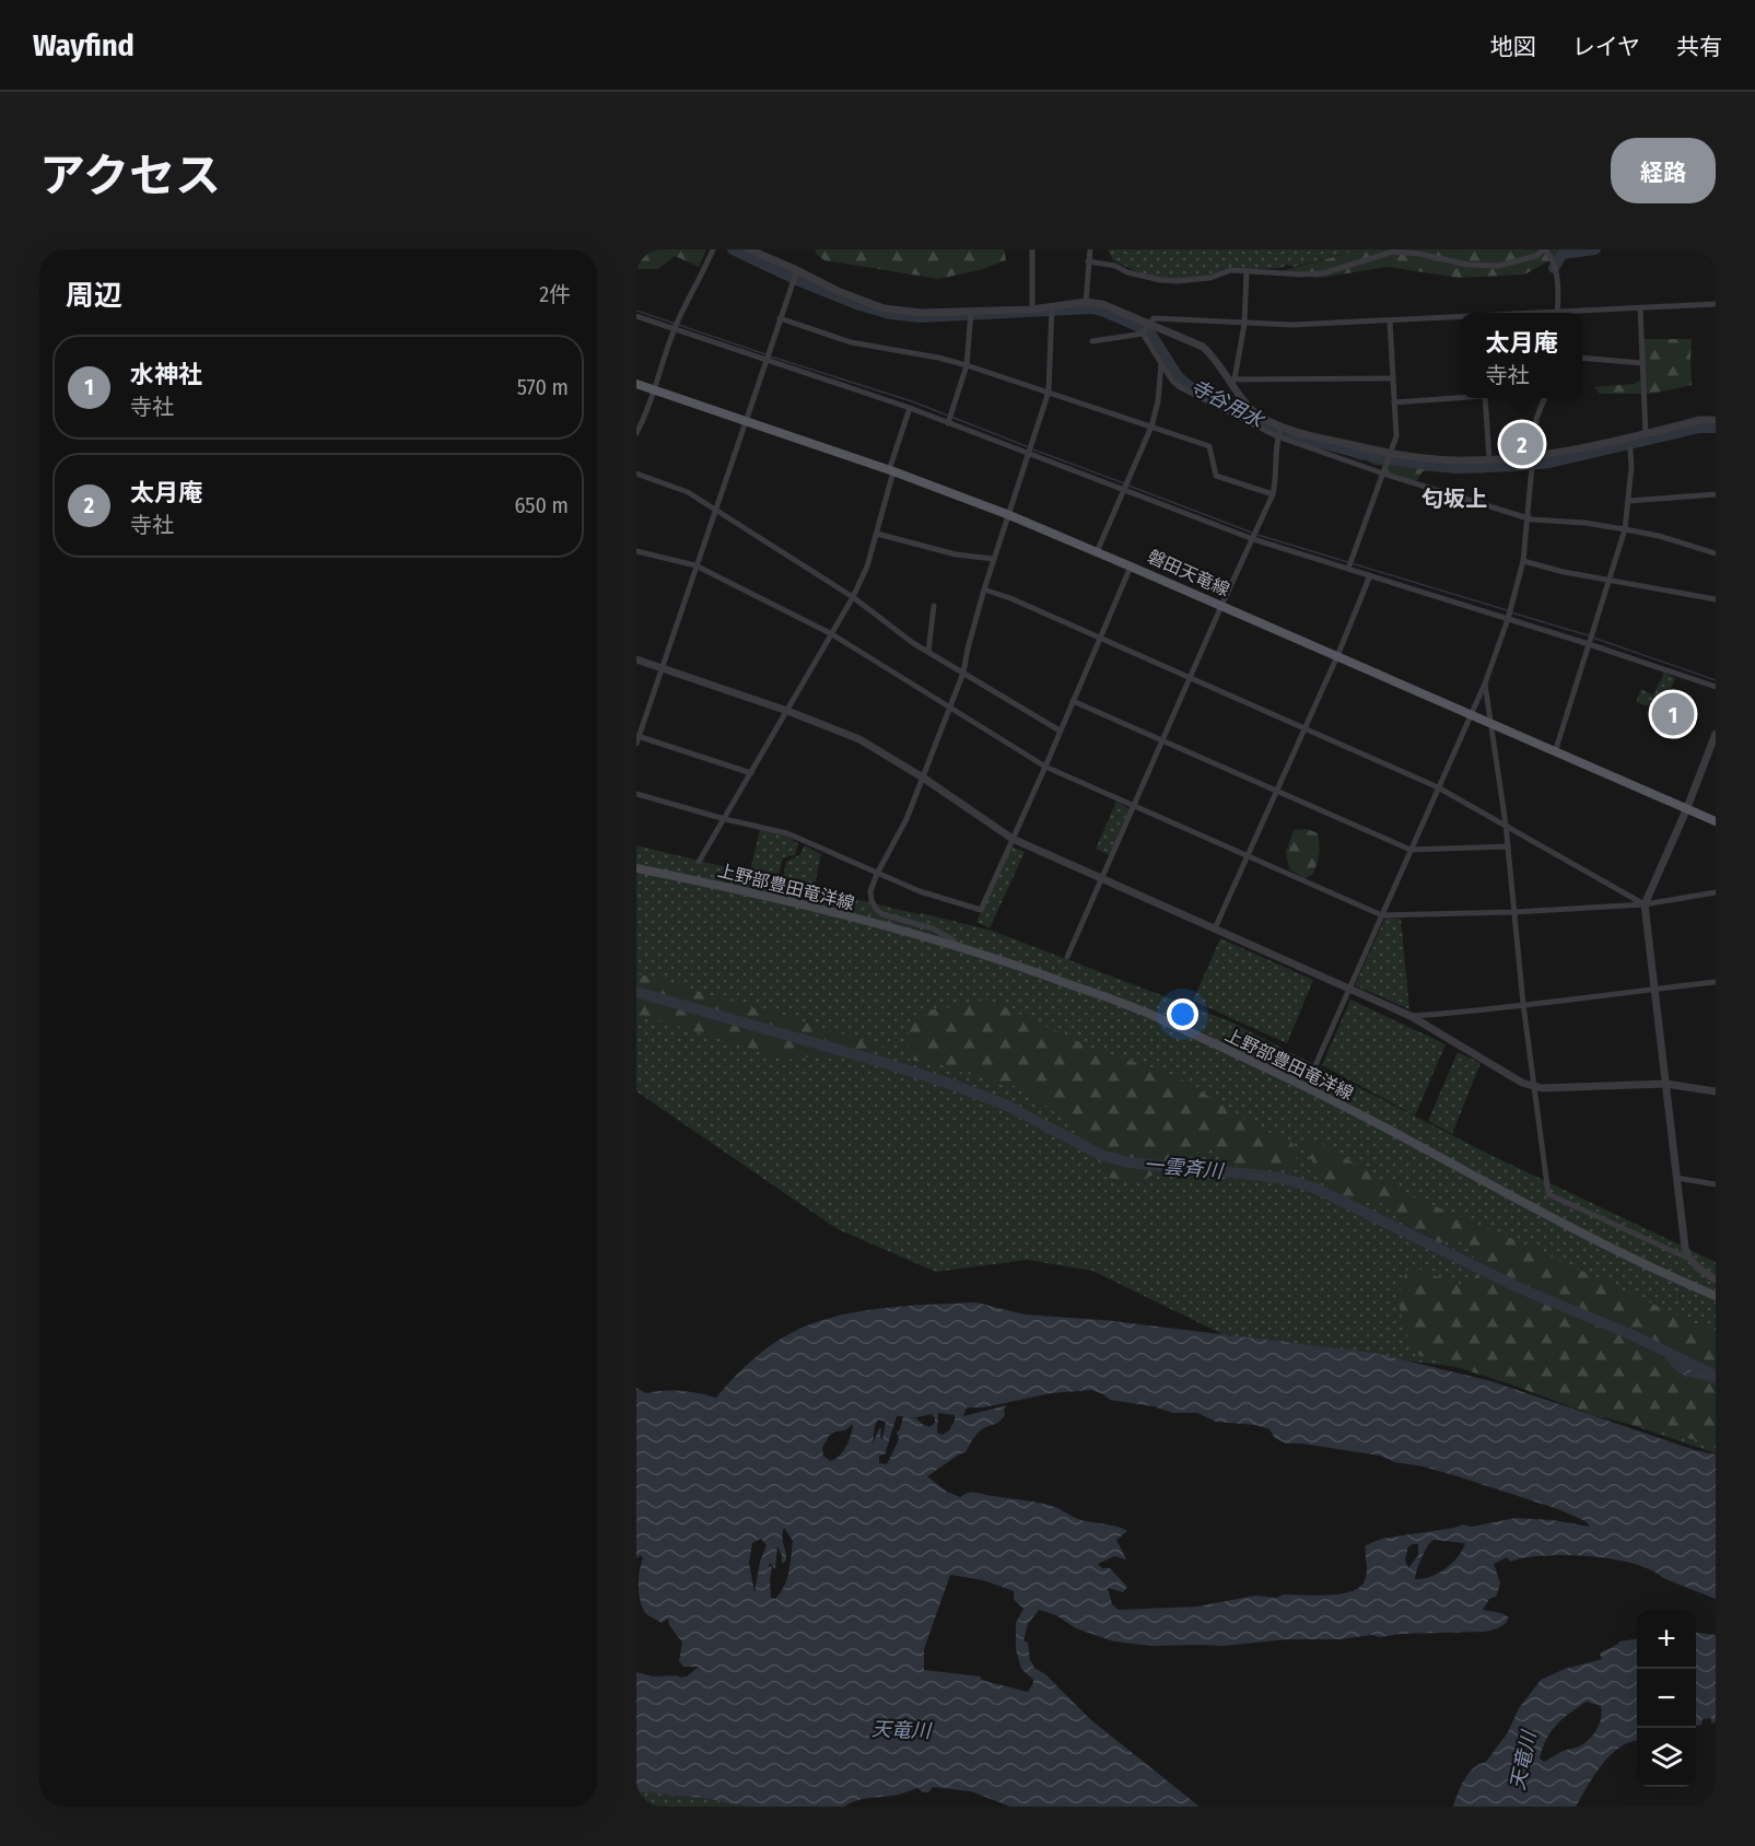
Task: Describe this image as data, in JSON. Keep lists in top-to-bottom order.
{
  "streets": {
    "main road": ["磐田天竜線", "上野部豊田竜洋線"]
  },
  "districts": ["匂坂上"],
  "water": ["寺谷用水", "一雲斉川", "天竜川"],
  "page": {
    "header": "Wayfind",
    "nav": ["地図", "レイヤ", "共有"],
    "title": "アクセス",
    "buttons": "経路",
    "heading": ["周辺", "2件"],
    "popup": ["太月庵", "寺社"],
    "list": [
      {
        "mark": "1",
        "name": "水神社",
        "note": "寺社",
        "value": "570 m"
      },
      {
        "mark": "2",
        "name": "太月庵",
        "note": "寺社",
        "value": "650 m"
      }
    ],
    "pins": ["2", "1"],
    "map_buttons": ["+", "−"]
  }
}
